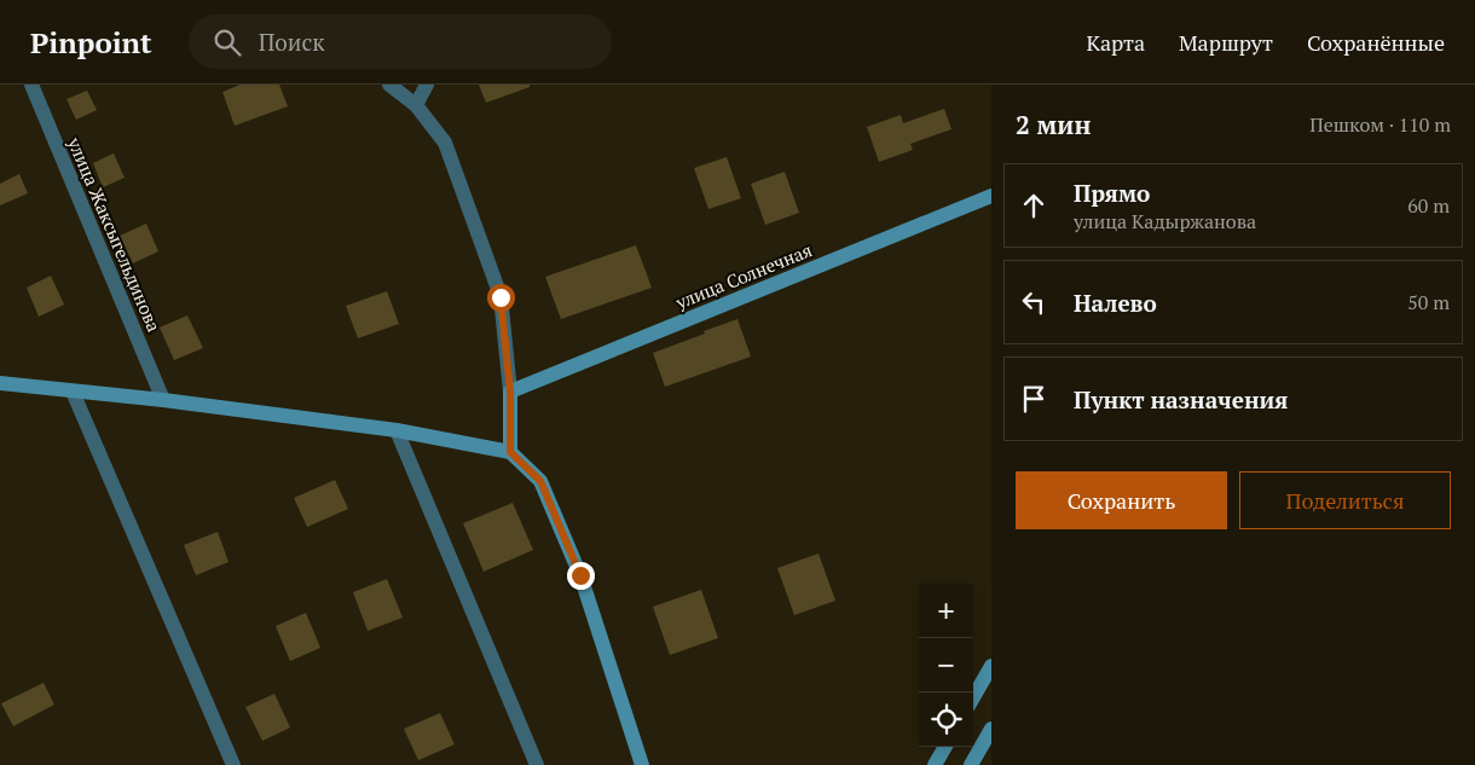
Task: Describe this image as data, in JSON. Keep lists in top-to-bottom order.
{
  "streets": {
    "street": ["улица Жаксыгельдинова", "улица Солнечная"]
  },
  "page": {
    "header": "Pinpoint",
    "search": "Поиск",
    "nav": ["Карта", "Маршрут", "Сохранённые"],
    "heading": ["2 мин", "Пешком · 110 m"],
    "list": [
      ["Прямо", "улица Кадыржанова", "60 m"],
      ["Налево", "50 m"],
      "Пункт назначения"
    ],
    "buttons": ["Сохранить", "Поделиться"],
    "map_buttons": ["+", "−"]
  }
}
